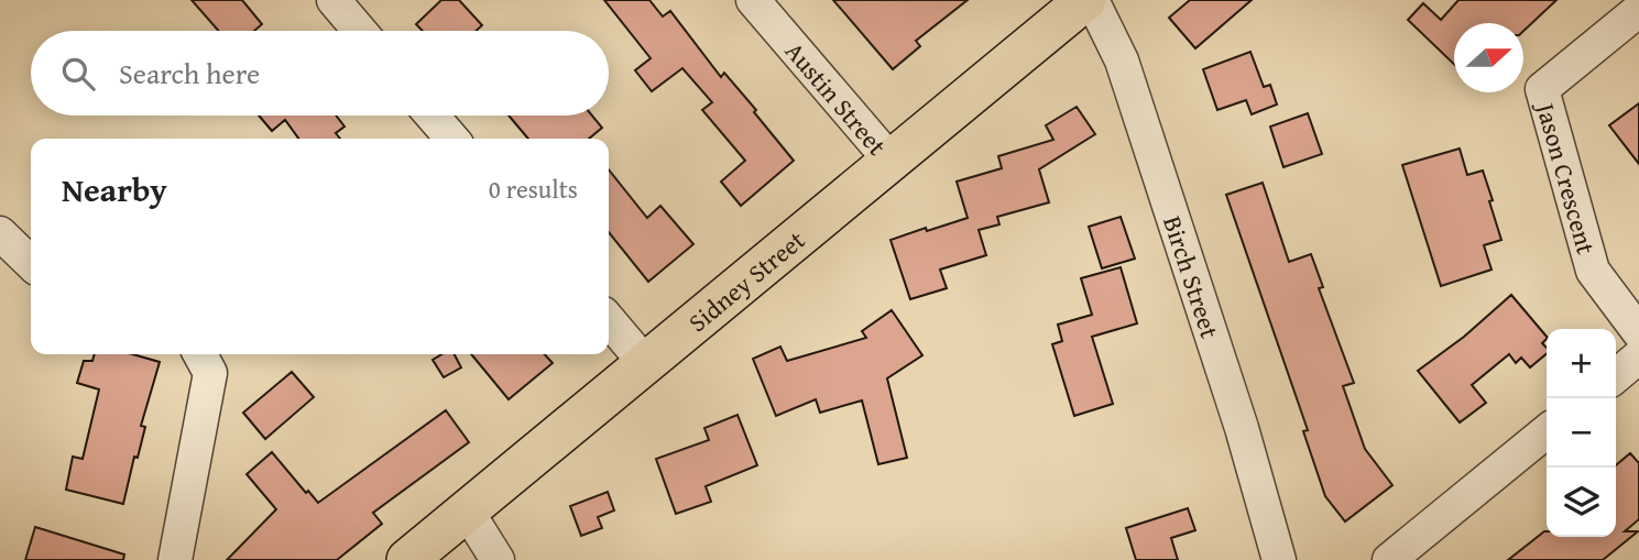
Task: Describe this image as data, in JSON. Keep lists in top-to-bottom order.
{
  "streets": {
    "main road": ["Sidney Street"],
    "street": ["Austin Street", "Jason Crescent", "Birch Street"]
  },
  "crossings": [
    ["Austin Street", "Sidney Street"]
  ],
  "north": "right",
  "page": {
    "search": "Search here",
    "heading": ["Nearby", "0 results"],
    "map_buttons": ["+", "−"]
  }
}
